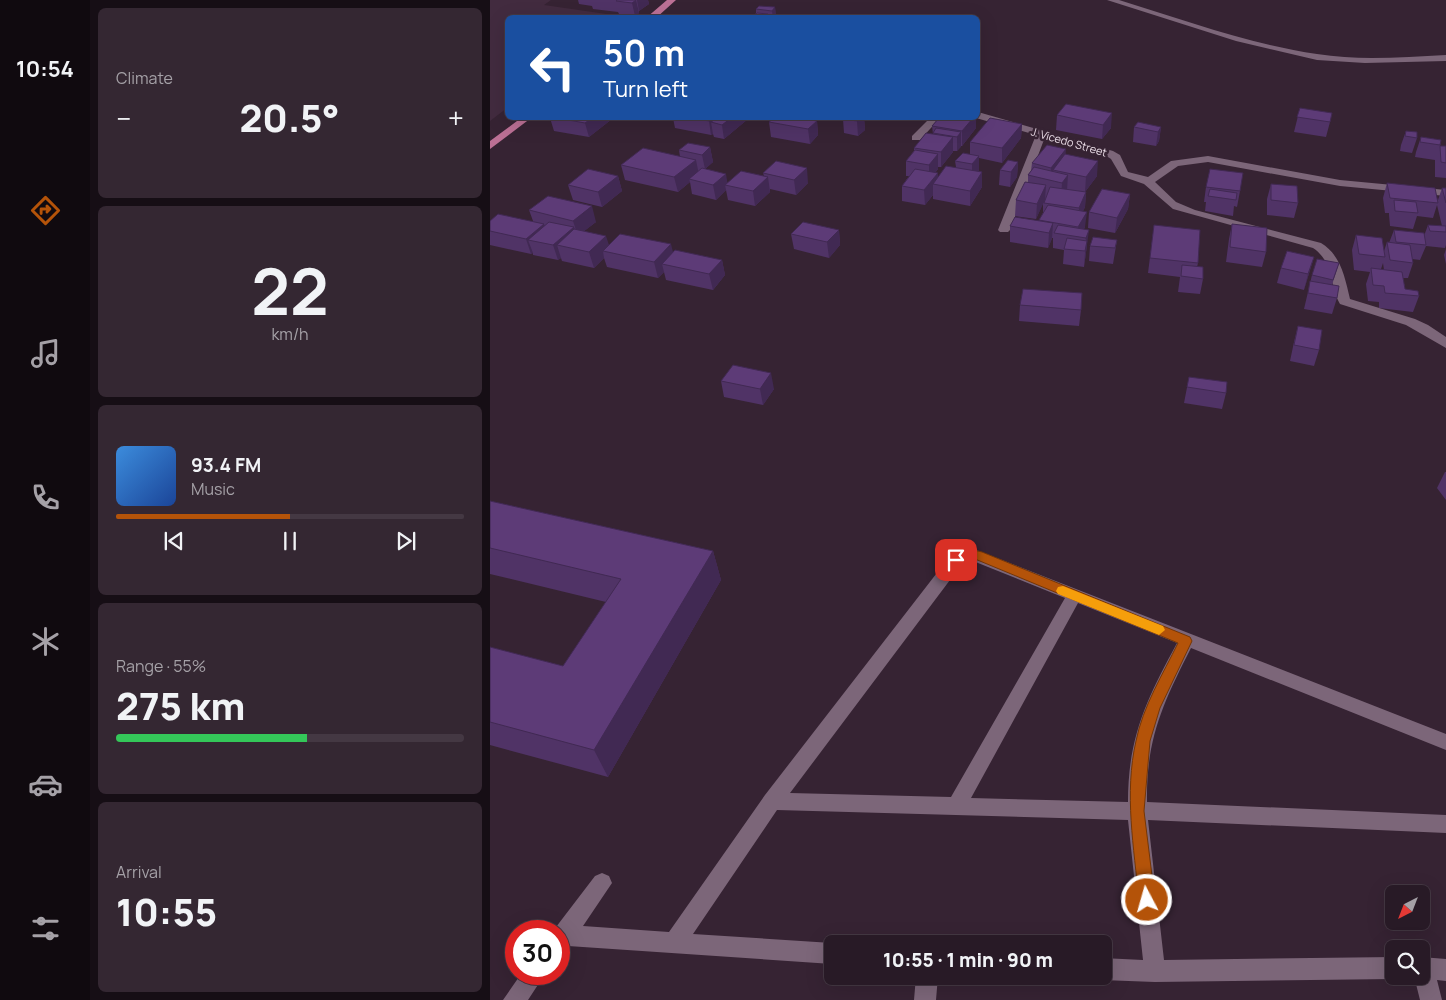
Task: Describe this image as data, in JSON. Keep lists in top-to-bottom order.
{
  "streets": {
    "street": ["J. Vicedo Street"]
  },
  "north": "bottom left",
  "page": {
    "tabs": "10:54",
    "tile": [
      "Climate",
      ["22", "km/h"],
      ["Range · 55%", "275 km"],
      ["Arrival", "10:55"]
    ],
    "turn": ["50 m", "Turn left"],
    "heat": ["−", "20.5°", "+"],
    "song": ["93.4 FM", "Music"],
    "limit": "30",
    "trip": "10:55 · 1 min · 90 m"
  }
}
